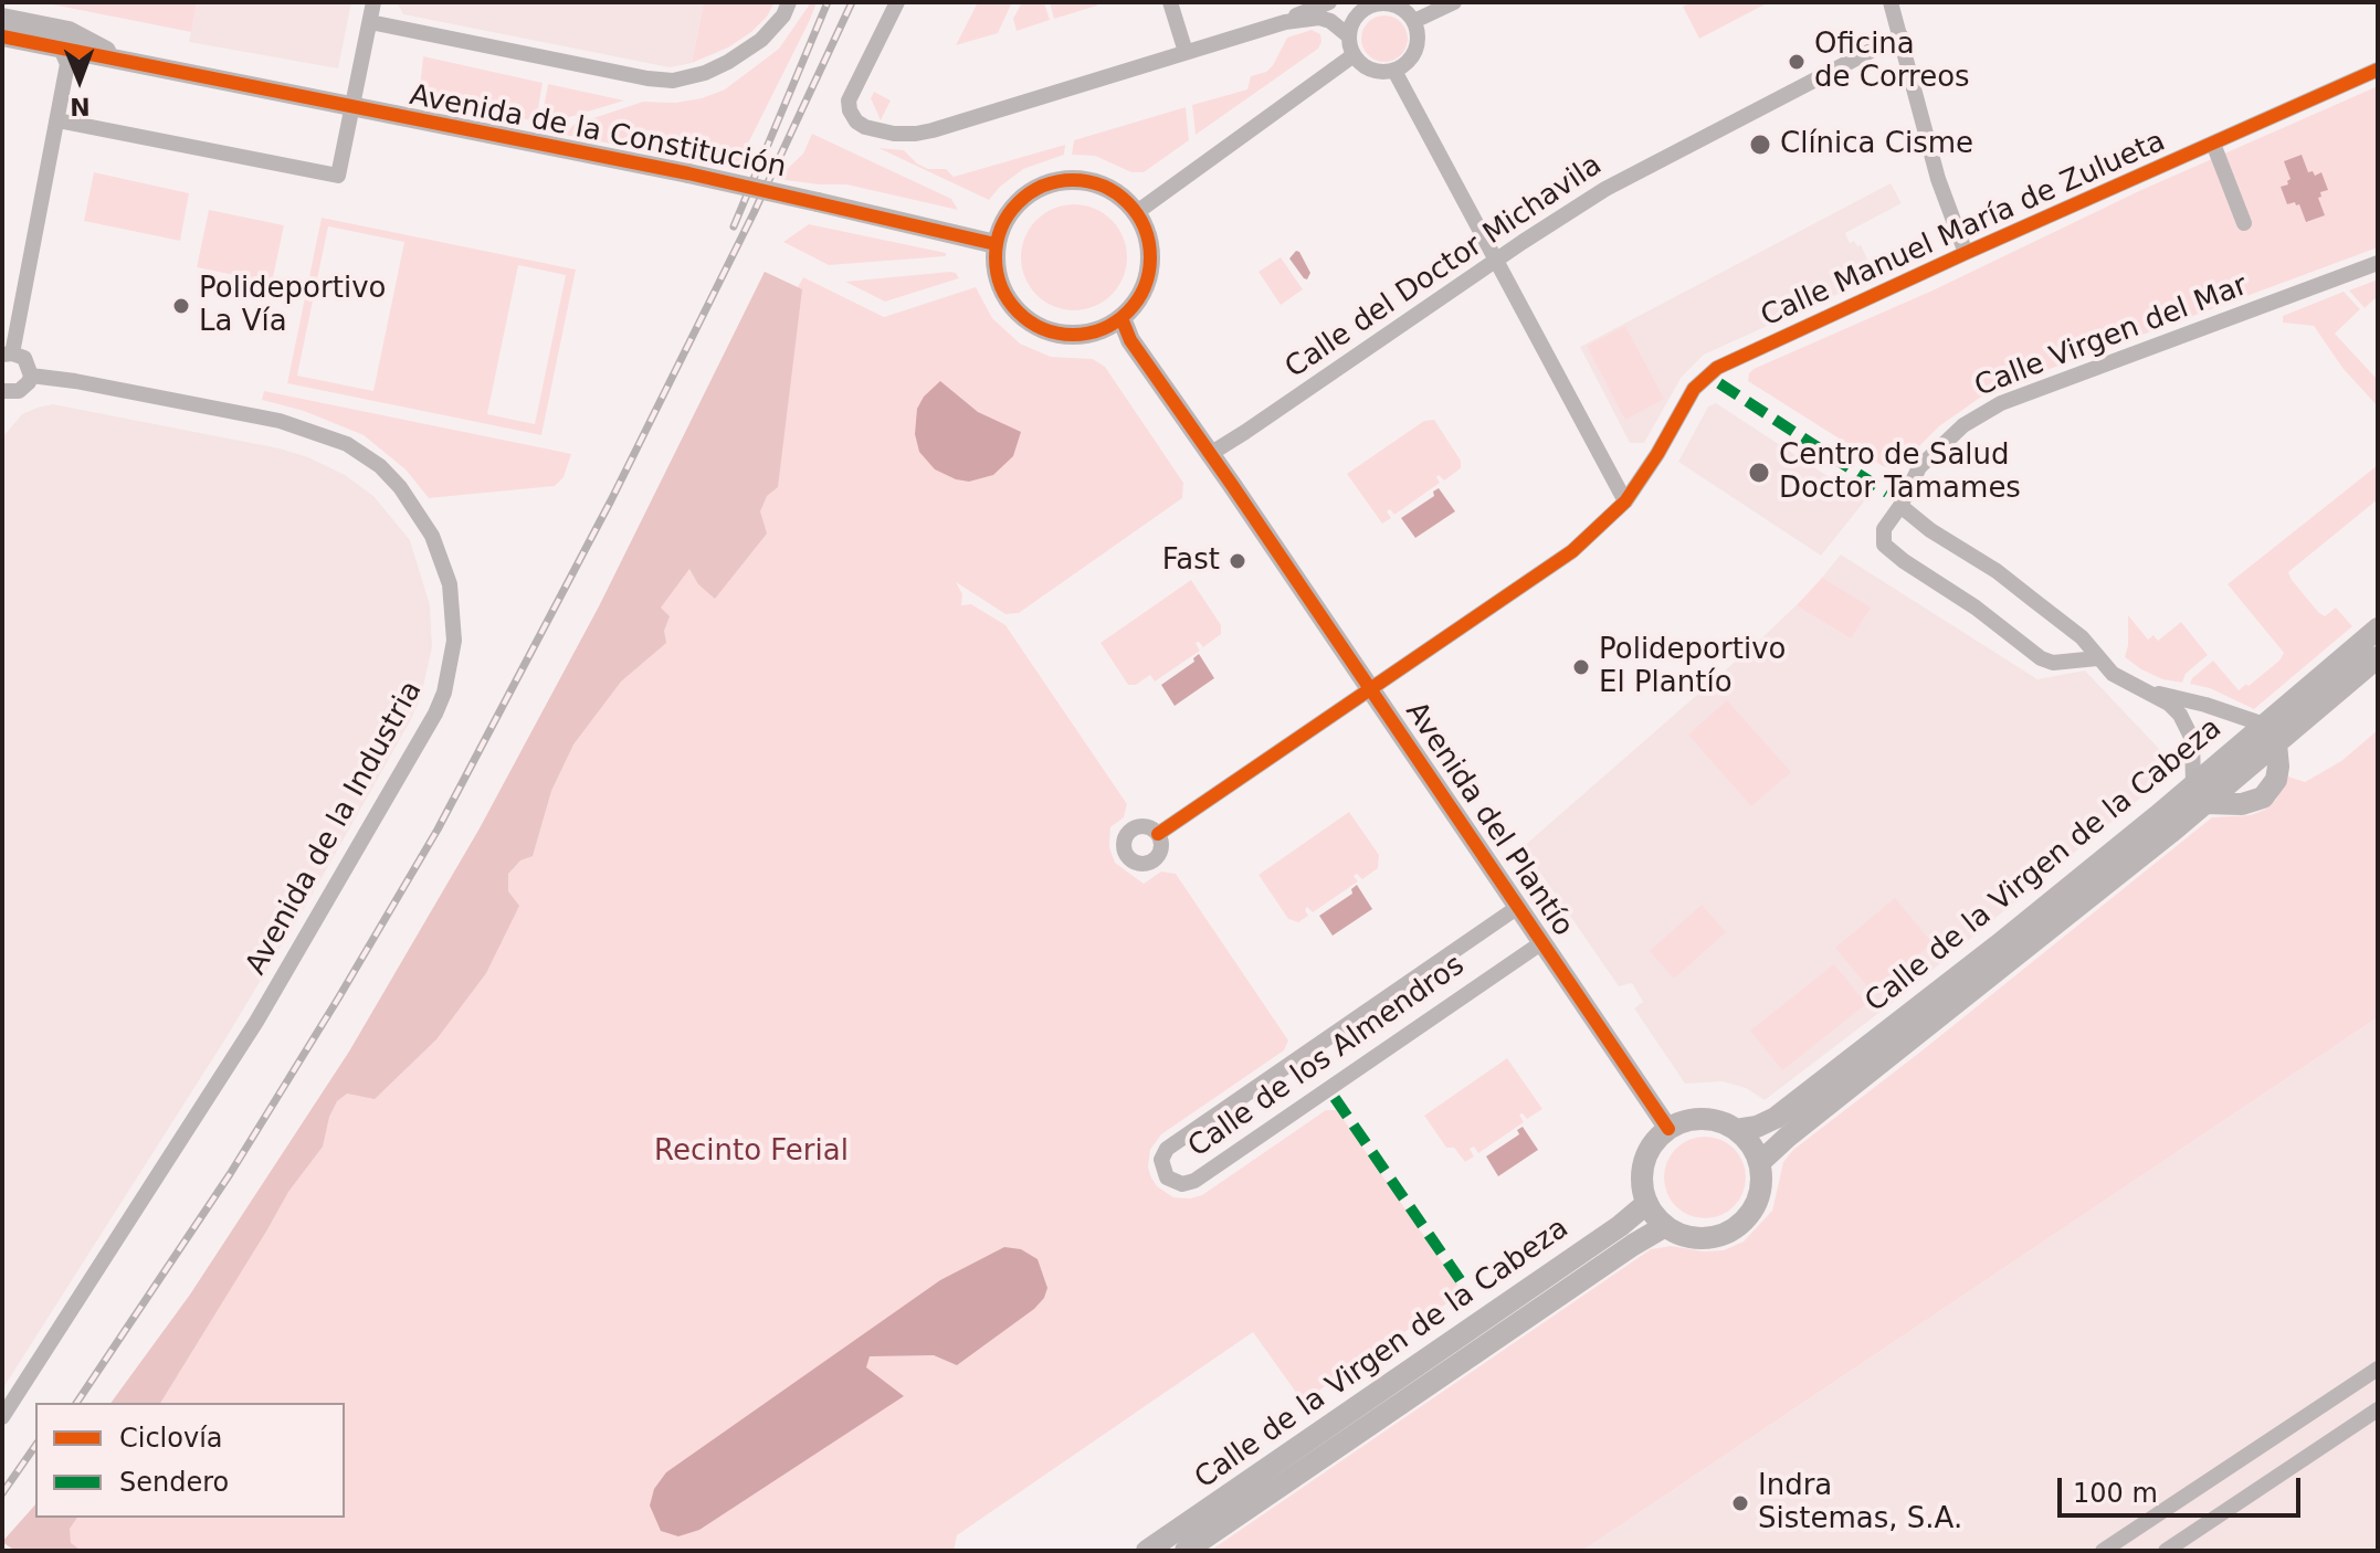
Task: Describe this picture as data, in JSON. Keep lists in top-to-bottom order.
{
  "streets": {
    "main road": ["Calle de la Virgen de la Cabeza"],
    "street": [
      "Avenida de la Constitución",
      "Calle Manuel María de Zulueta",
      "Calle del Doctor Michavila",
      "Calle Virgen del Mar",
      "Avenida del Plantío",
      "Avenida de la Industria",
      "Calle de los Almendros"
    ]
  },
  "crossings": [
    ["Avenida de la Constitución", "Avenida del Plantío"],
    ["Calle Manuel María de Zulueta", "Avenida del Plantío"],
    ["Calle del Doctor Michavila", "Avenida del Plantío"],
    ["Avenida del Plantío", "Calle de la Virgen de la Cabeza"],
    ["Avenida del Plantío", "Calle de los Almendros"]
  ],
  "parks": ["Recinto Ferial"],
  "places": [
    "Oficina de Correos",
    "Clínica Cisme",
    "Polideportivo La Vía",
    "Centro de Salud Doctor Tamames",
    "Fast",
    "Polideportivo El Plantío",
    "Indra Sistemas, S.A."
  ],
  "legend": ["Ciclovía", "Sendero"],
  "scale_bar": "100 m",
  "north": "bottom"
}
